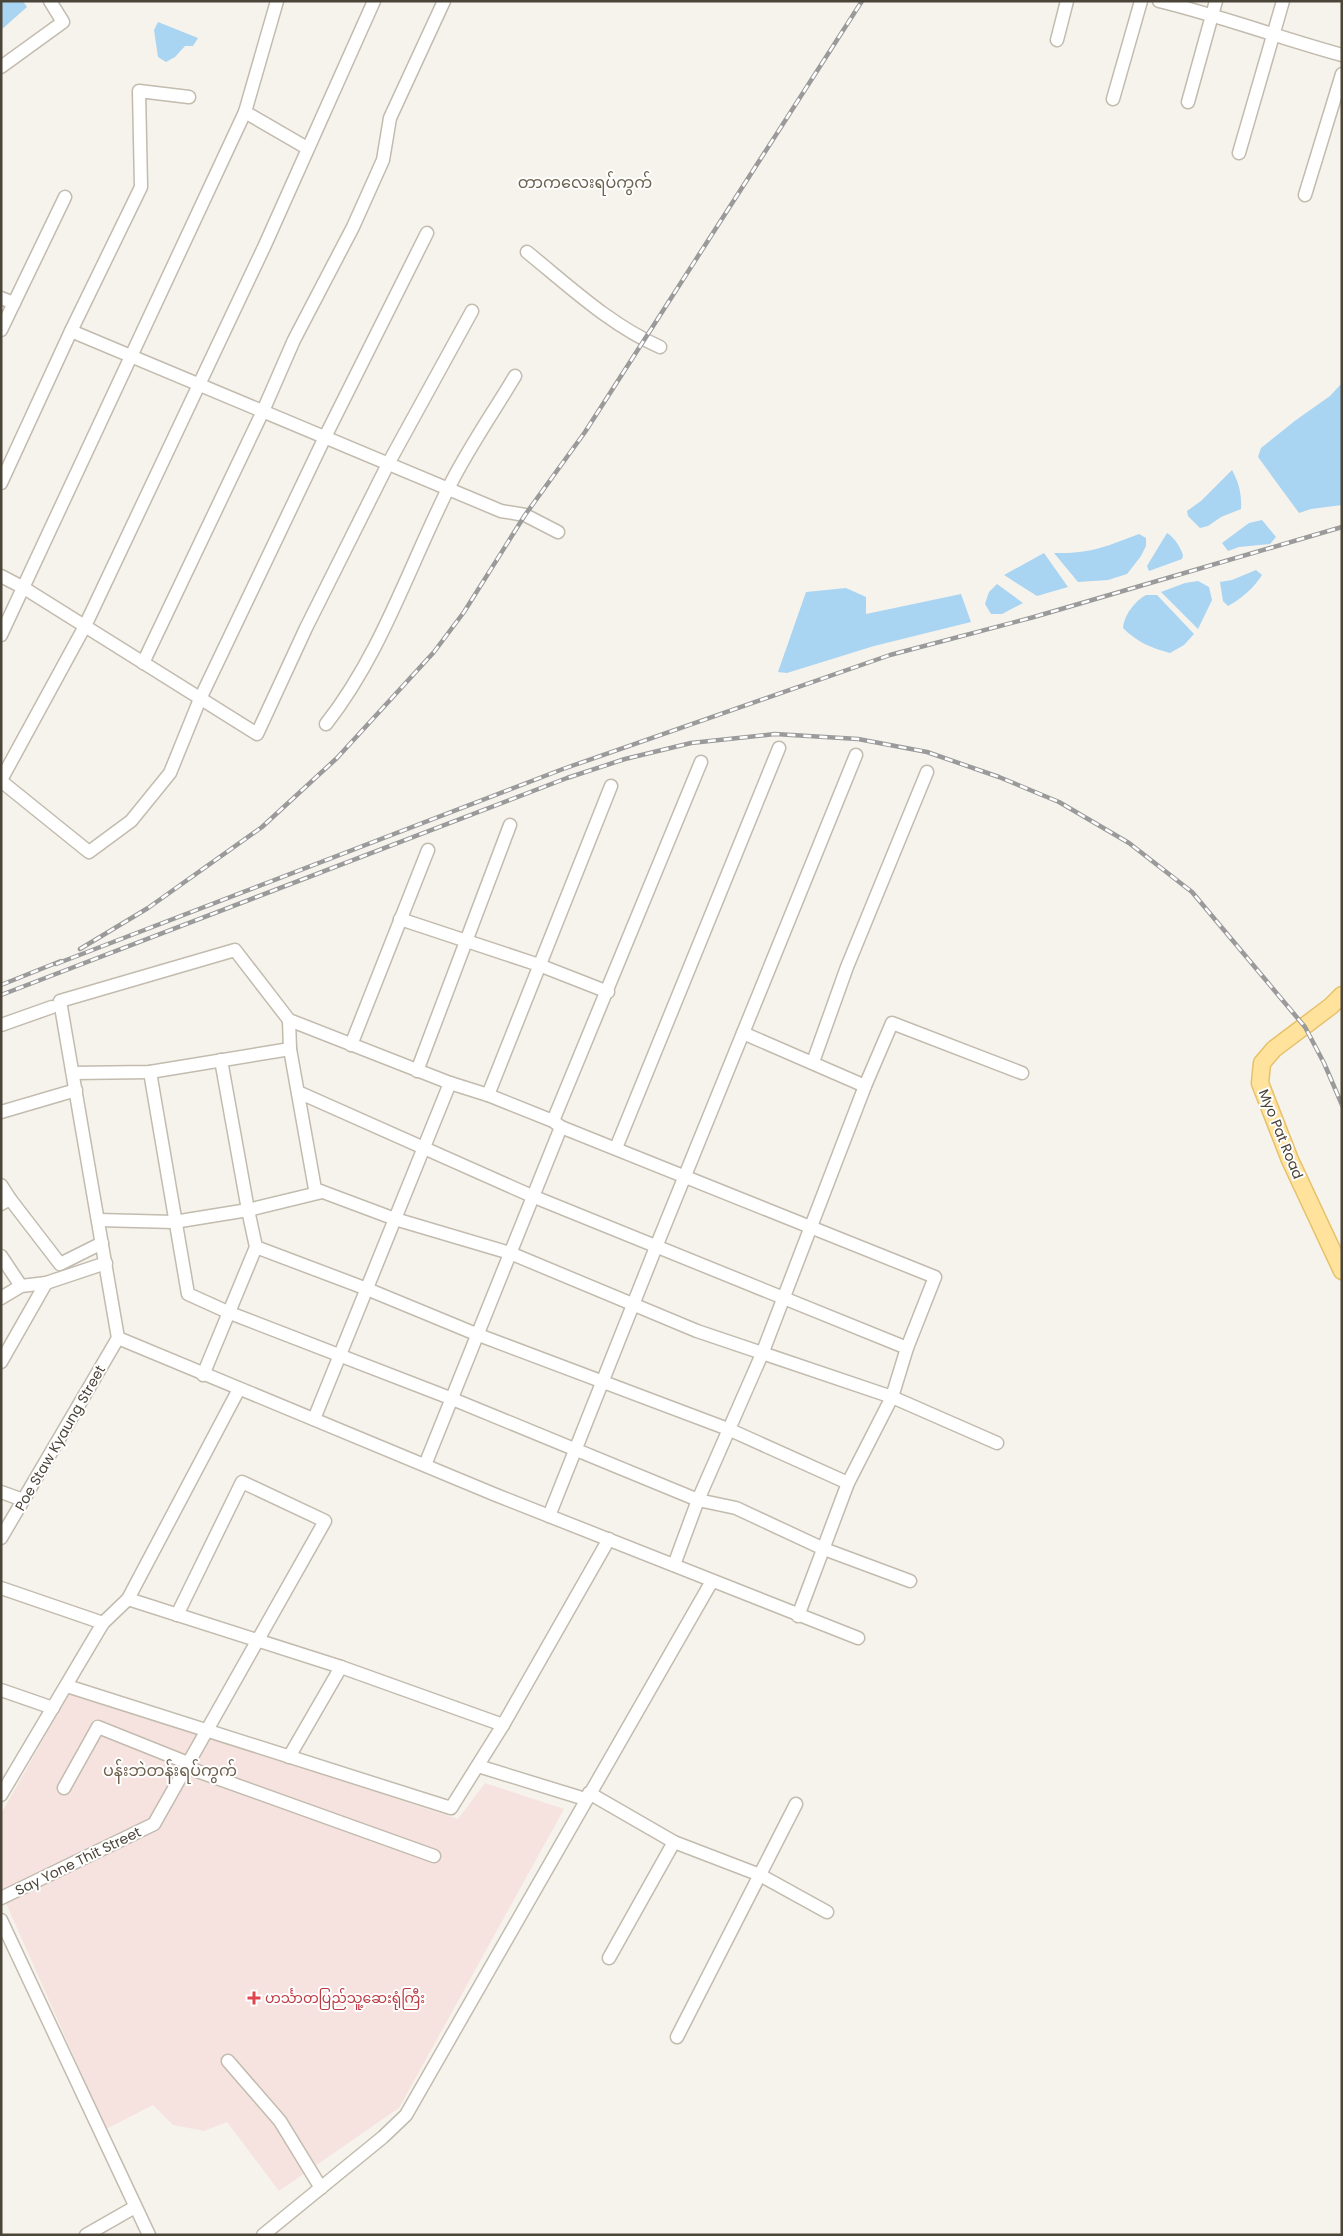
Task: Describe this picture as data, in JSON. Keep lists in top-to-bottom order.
{
  "streets": {
    "main road": ["Myo Pat Road"],
    "street": ["Poe Staw Kyaung Street", "Say Yone Thit Street"]
  },
  "districts": ["တာကလေးရပ်ကွက်", "ပန်းဘဲတန်းရပ်ကွက်"],
  "places": {
    "health": ["ဟင်္သာတပြည်သူ့ဆေးရုံကြီး"]
  }
}
